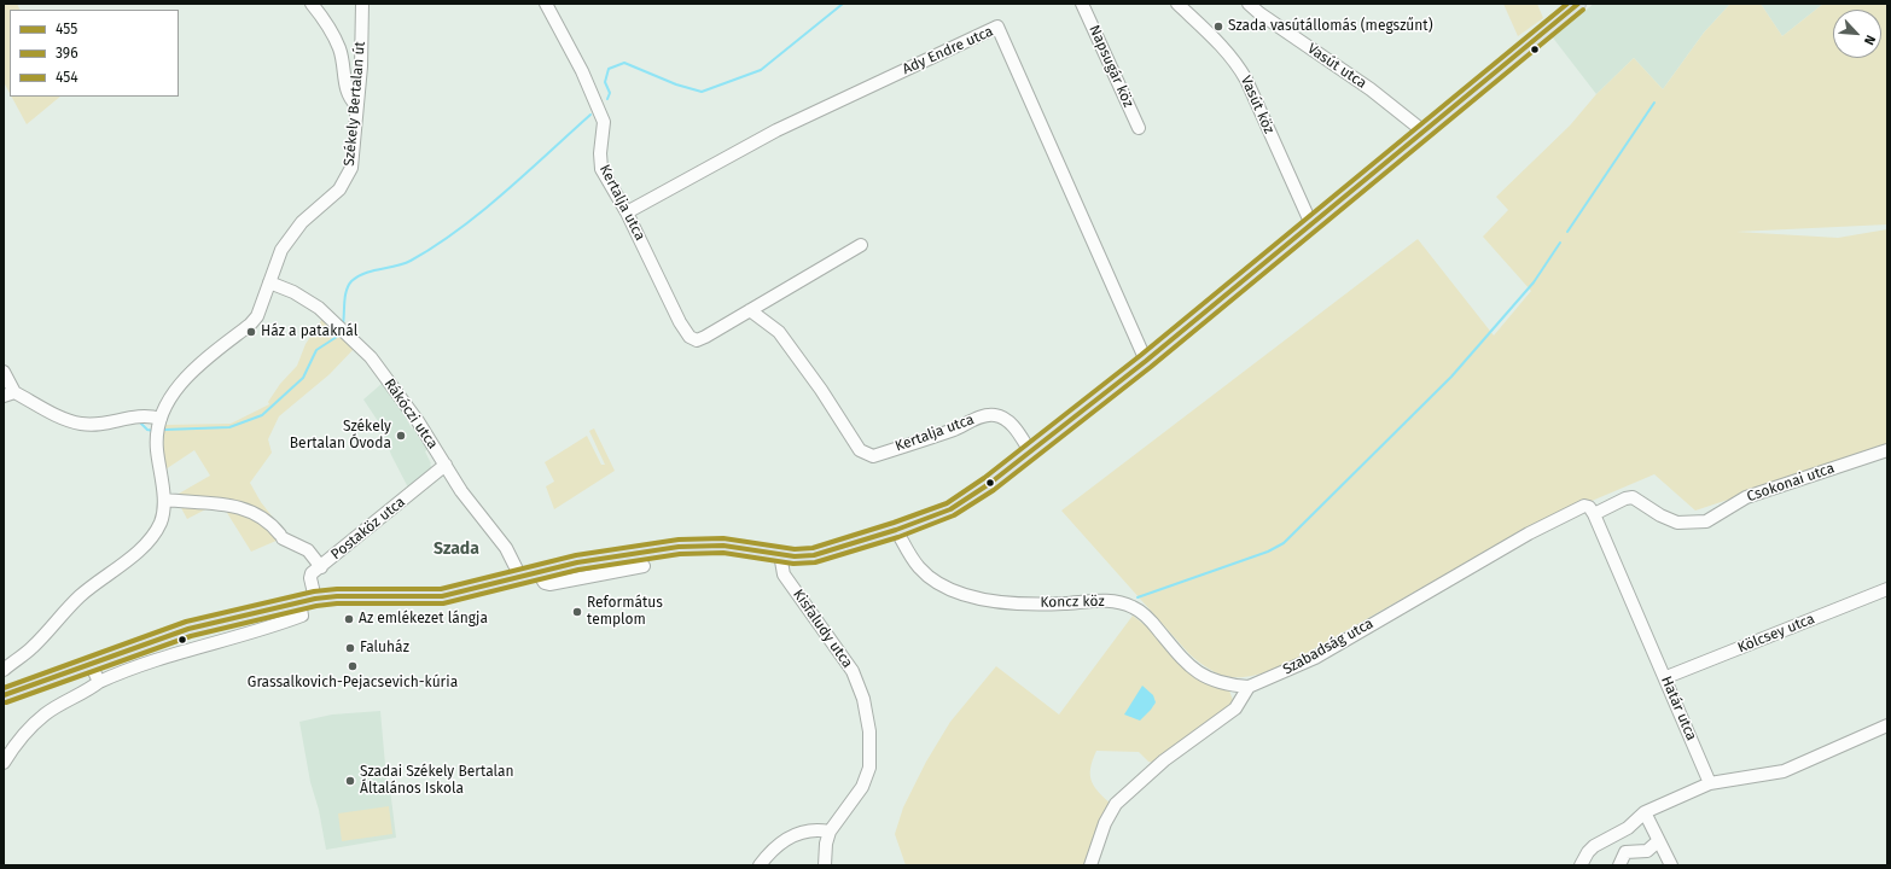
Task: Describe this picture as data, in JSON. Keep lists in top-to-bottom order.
{
  "streets": {
    "street": [
      "Ady Endre utca",
      "Napsugár köz",
      "Vasút utca",
      "Székely Bertalan út",
      "Vasút köz",
      "Kertalja utca",
      "Rákóczi utca",
      "Csokonai utca",
      "Postaköz utca",
      "Koncz köz",
      "Kisfaludy utca",
      "Kölcsey utca",
      "Szabadság utca",
      "Határ utca"
    ]
  },
  "crossings": [
    ["Ady Endre utca", "Kertalja utca"],
    ["Székely Bertalan út", "Rákóczi utca"],
    ["Rákóczi utca", "Postaköz utca"],
    ["Csokonai utca", "Szabadság utca"],
    ["Csokonai utca", "Határ utca"],
    ["Koncz köz", "Szabadság utca"],
    ["Kölcsey utca", "Határ utca"],
    ["Szabadság utca", "Határ utca"]
  ],
  "districts": ["Szada"],
  "places": [
    "Szada vasútállomás (megszűnt)",
    "Ház a pataknál",
    "Székely Bertalan Óvoda",
    "Református templom",
    "Az emlékezet lángja",
    "Faluház",
    "Grassalkovich-Pejacsevich-kúria",
    "Szadai Székely Bertalan Általános Iskola"
  ],
  "lines": ["transit line 455", "transit line 454", "transit line 396"],
  "legend": ["455", "396", "454"],
  "north": "bottom right"
}
